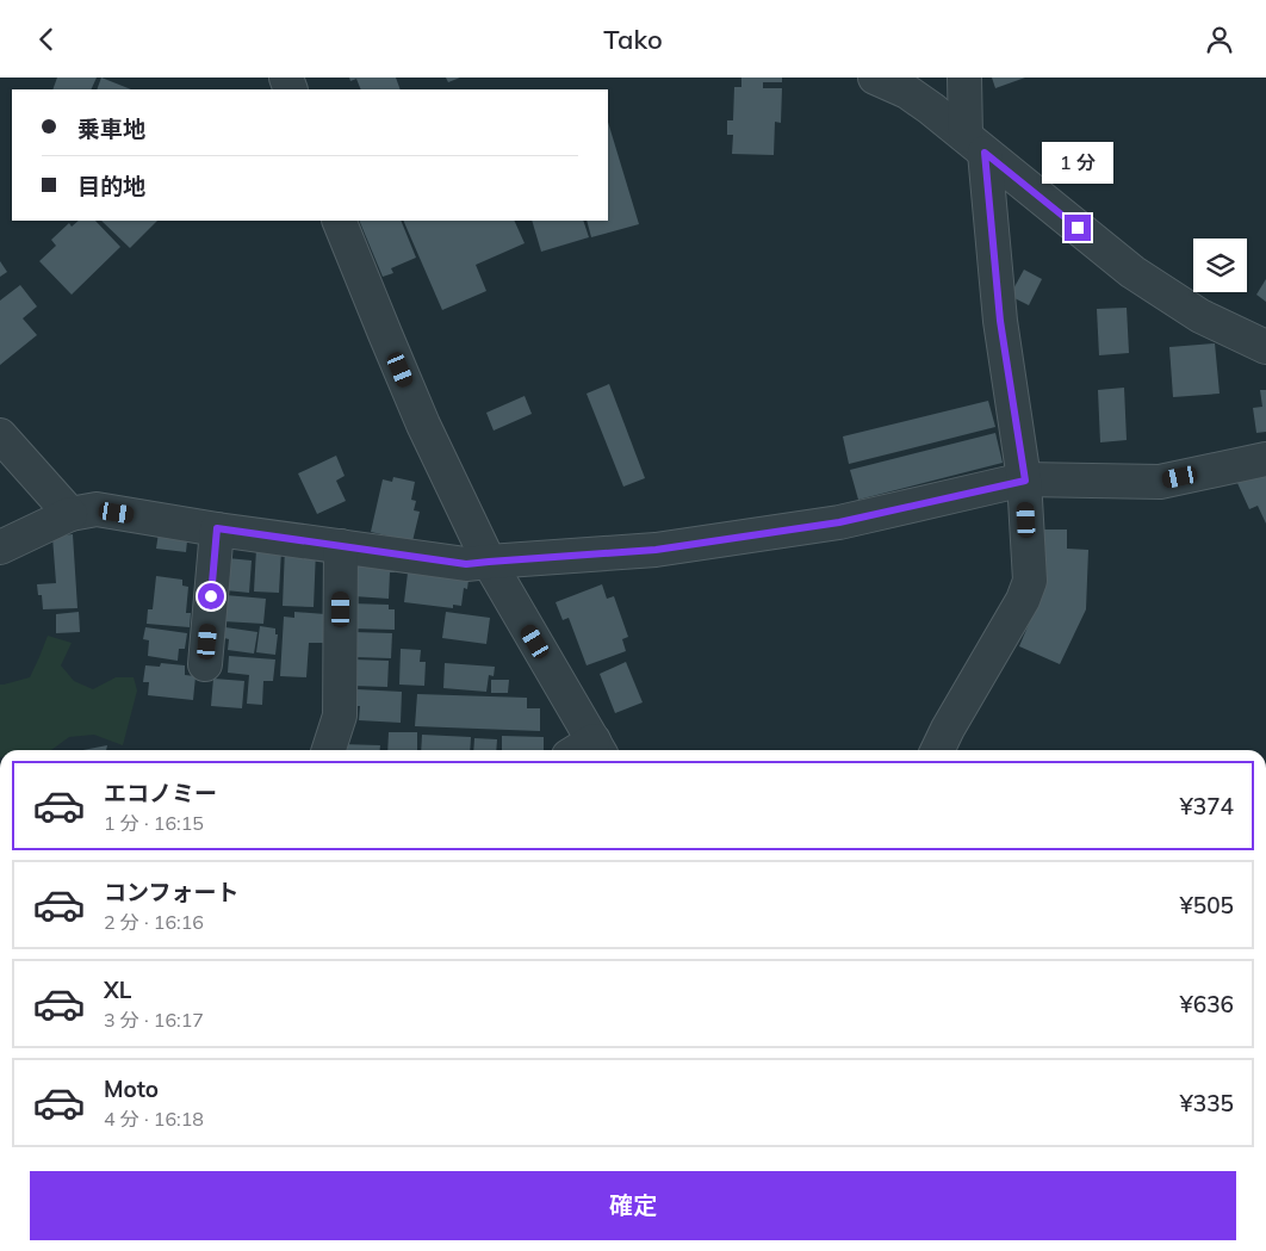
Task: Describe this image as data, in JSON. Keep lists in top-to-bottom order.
{
  "page": {
    "header": "Tako",
    "banner": ["乗車地", "目的地"],
    "bubble": "1 分",
    "list": [
      {
        "name": "エコノミー",
        "note": "1 分 · 16:15",
        "value": "¥374"
      },
      {
        "name": "コンフォート",
        "note": "2 分 · 16:16",
        "value": "¥505"
      },
      {
        "name": "XL",
        "note": "3 分 · 16:17",
        "value": "¥636"
      },
      {
        "name": "Moto",
        "note": "4 分 · 16:18",
        "value": "¥335"
      }
    ],
    "buttons": "確定"
  }
}
